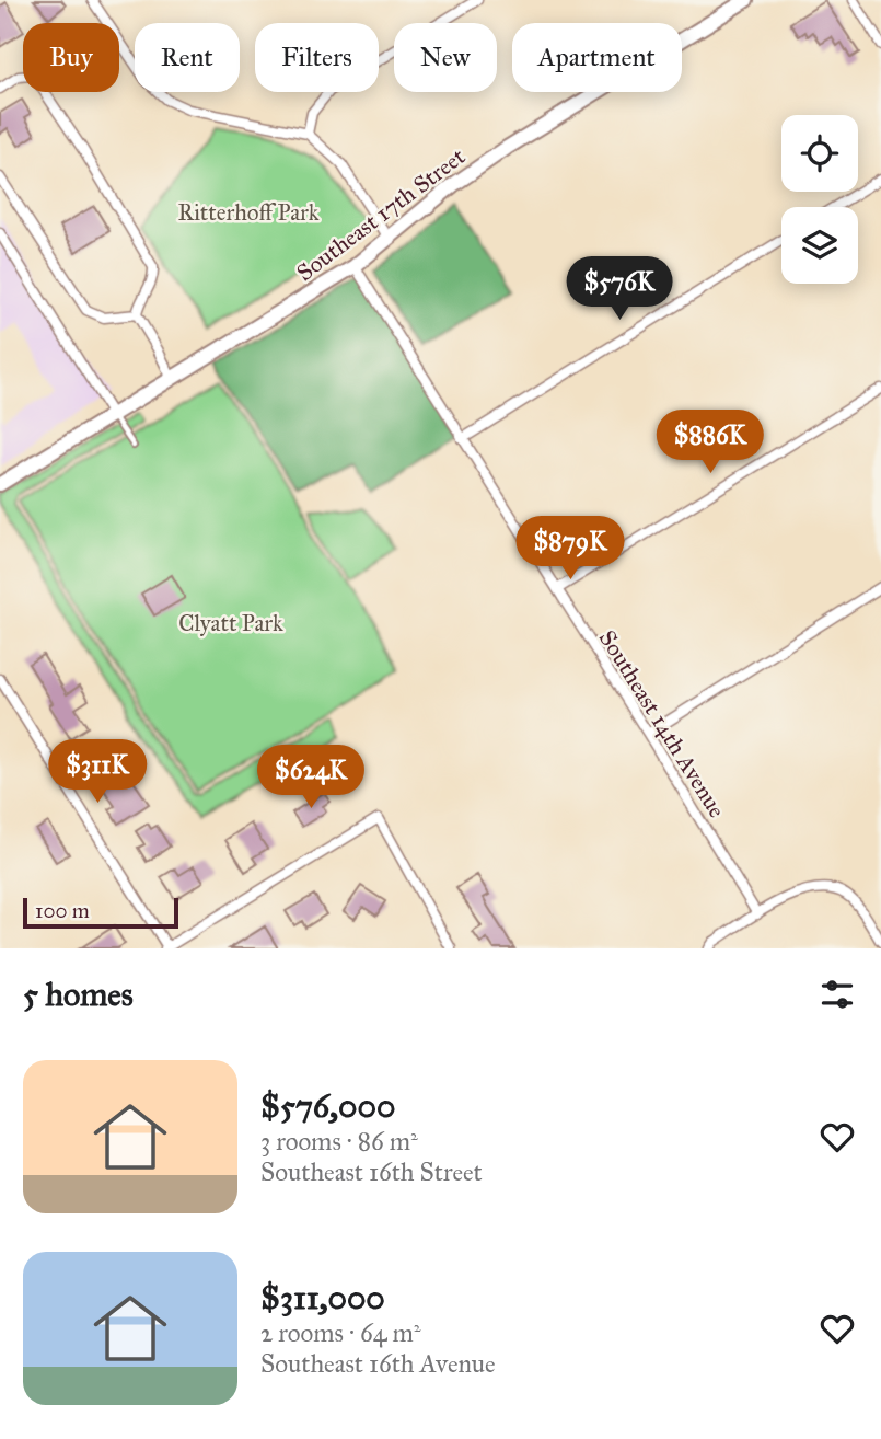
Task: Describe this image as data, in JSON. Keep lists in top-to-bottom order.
{
  "streets": {
    "main road": ["Southeast 17th Street"],
    "street": ["Southeast 14th Avenue"]
  },
  "crossings": [
    ["Southeast 17th Street", "Southeast 14th Avenue"]
  ],
  "parks": ["Ritterhoff Park", "Clyatt Park"],
  "scale_bar": "100 m",
  "page": {
    "chip": [
      "Buy",
      "Rent",
      "Filters",
      "New",
      "Apartment"
    ],
    "price": [
      "$576K",
      "$886K",
      "$879K",
      "$311K",
      "$624K"
    ],
    "scale": "100 m",
    "heading": "5 homes",
    "list": [
      {
        "name": "$576,000",
        "note": "3 rooms · 86 m² · Southeast 16th Street"
      },
      {
        "name": "$311,000",
        "note": "2 rooms · 64 m² · Southeast 16th Avenue"
      }
    ]
  }
}
